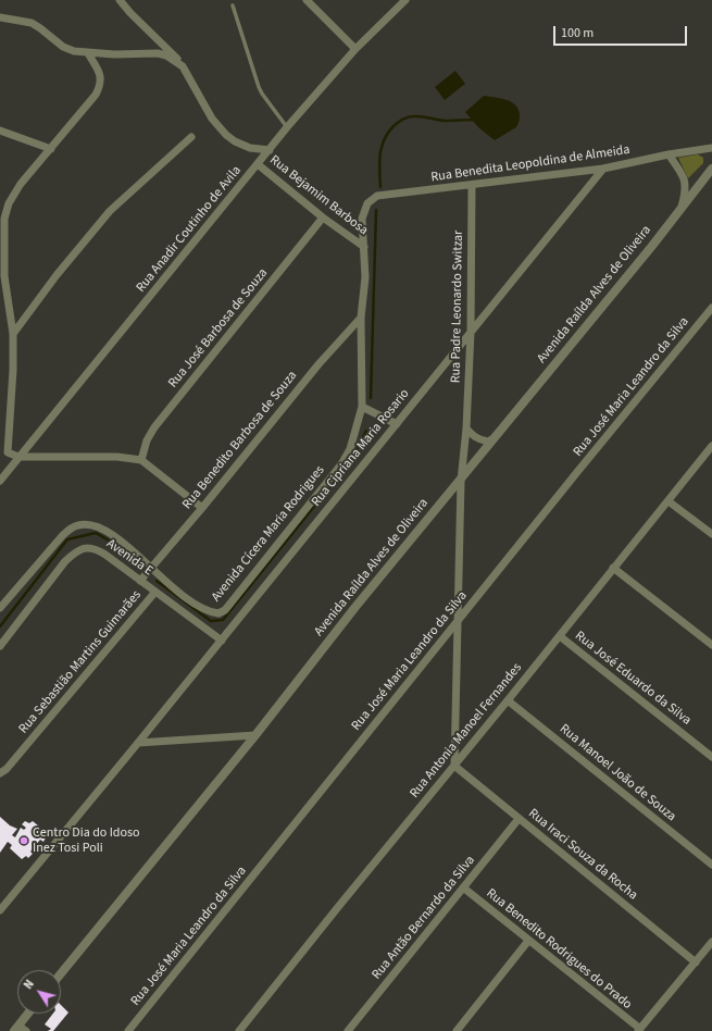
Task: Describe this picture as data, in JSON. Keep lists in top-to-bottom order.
{
  "streets": {
    "street": [
      "Rua Benedita Leopoldina de Almeida",
      "Rua Bejamim Barbosa",
      "Rua Anadir Coutinho de Avila",
      "Avenida Raílda Alves de Oliveira",
      "Rua Padre Leonardo Switzar",
      "Rua José Barbosa de Souza",
      "Rua José Maria Leandro da Silva",
      "Rua Benedito Barbosa de Souza",
      "Rua Cipriana Maria Rosario",
      "Avenida Cícera Maria Rodrigues",
      "Avenida E",
      "Rua Sebastião Martins Guimarães",
      "Rua José Eduardo da Silva",
      "Rua Antonia Manoel Fernandes",
      "Rua Manoel João de Souza",
      "Rua Iraci Souza da Rocha",
      "Rua Antão Bernardo da Silva",
      "Rua Benedito Rodrigues do Prado"
    ]
  },
  "crossings": [
    ["Rua Benedita Leopoldina de Almeida", "Rua Padre Leonardo Switzar"],
    ["Rua Benedita Leopoldina de Almeida", "Rua Cipriana Maria Rosario"],
    ["Rua Benedita Leopoldina de Almeida", "Avenida Cícera Maria Rodrigues"],
    ["Rua Bejamim Barbosa", "Rua Anadir Coutinho de Avila"],
    ["Rua Bejamim Barbosa", "Rua José Barbosa de Souza"],
    ["Rua Bejamim Barbosa", "Avenida Cícera Maria Rodrigues"],
    ["Avenida Raílda Alves de Oliveira", "Rua Padre Leonardo Switzar"],
    ["Rua Padre Leonardo Switzar", "Rua José Maria Leandro da Silva"],
    ["Rua Padre Leonardo Switzar", "Rua Cipriana Maria Rosario"],
    ["Rua Padre Leonardo Switzar", "Rua Antonia Manoel Fernandes"],
    ["Rua Padre Leonardo Switzar", "Rua Iraci Souza da Rocha"],
    ["Rua Benedito Barbosa de Souza", "Avenida Cícera Maria Rodrigues"],
    ["Rua Benedito Barbosa de Souza", "Avenida E"],
    ["Rua Cipriana Maria Rosario", "Avenida E"],
    ["Avenida E", "Rua Sebastião Martins Guimarães"],
    ["Rua José Eduardo da Silva", "Rua Antonia Manoel Fernandes"],
    ["Rua Antonia Manoel Fernandes", "Rua Manoel João de Souza"],
    ["Rua Antonia Manoel Fernandes", "Rua Iraci Souza da Rocha"],
    ["Rua Iraci Souza da Rocha", "Rua Antão Bernardo da Silva"],
    ["Rua Antão Bernardo da Silva", "Rua Benedito Rodrigues do Prado"]
  ],
  "places": ["Centro Dia do Idoso Inez Tosi Poli"],
  "scale_bar": "100 m",
  "north": "top left"
}
